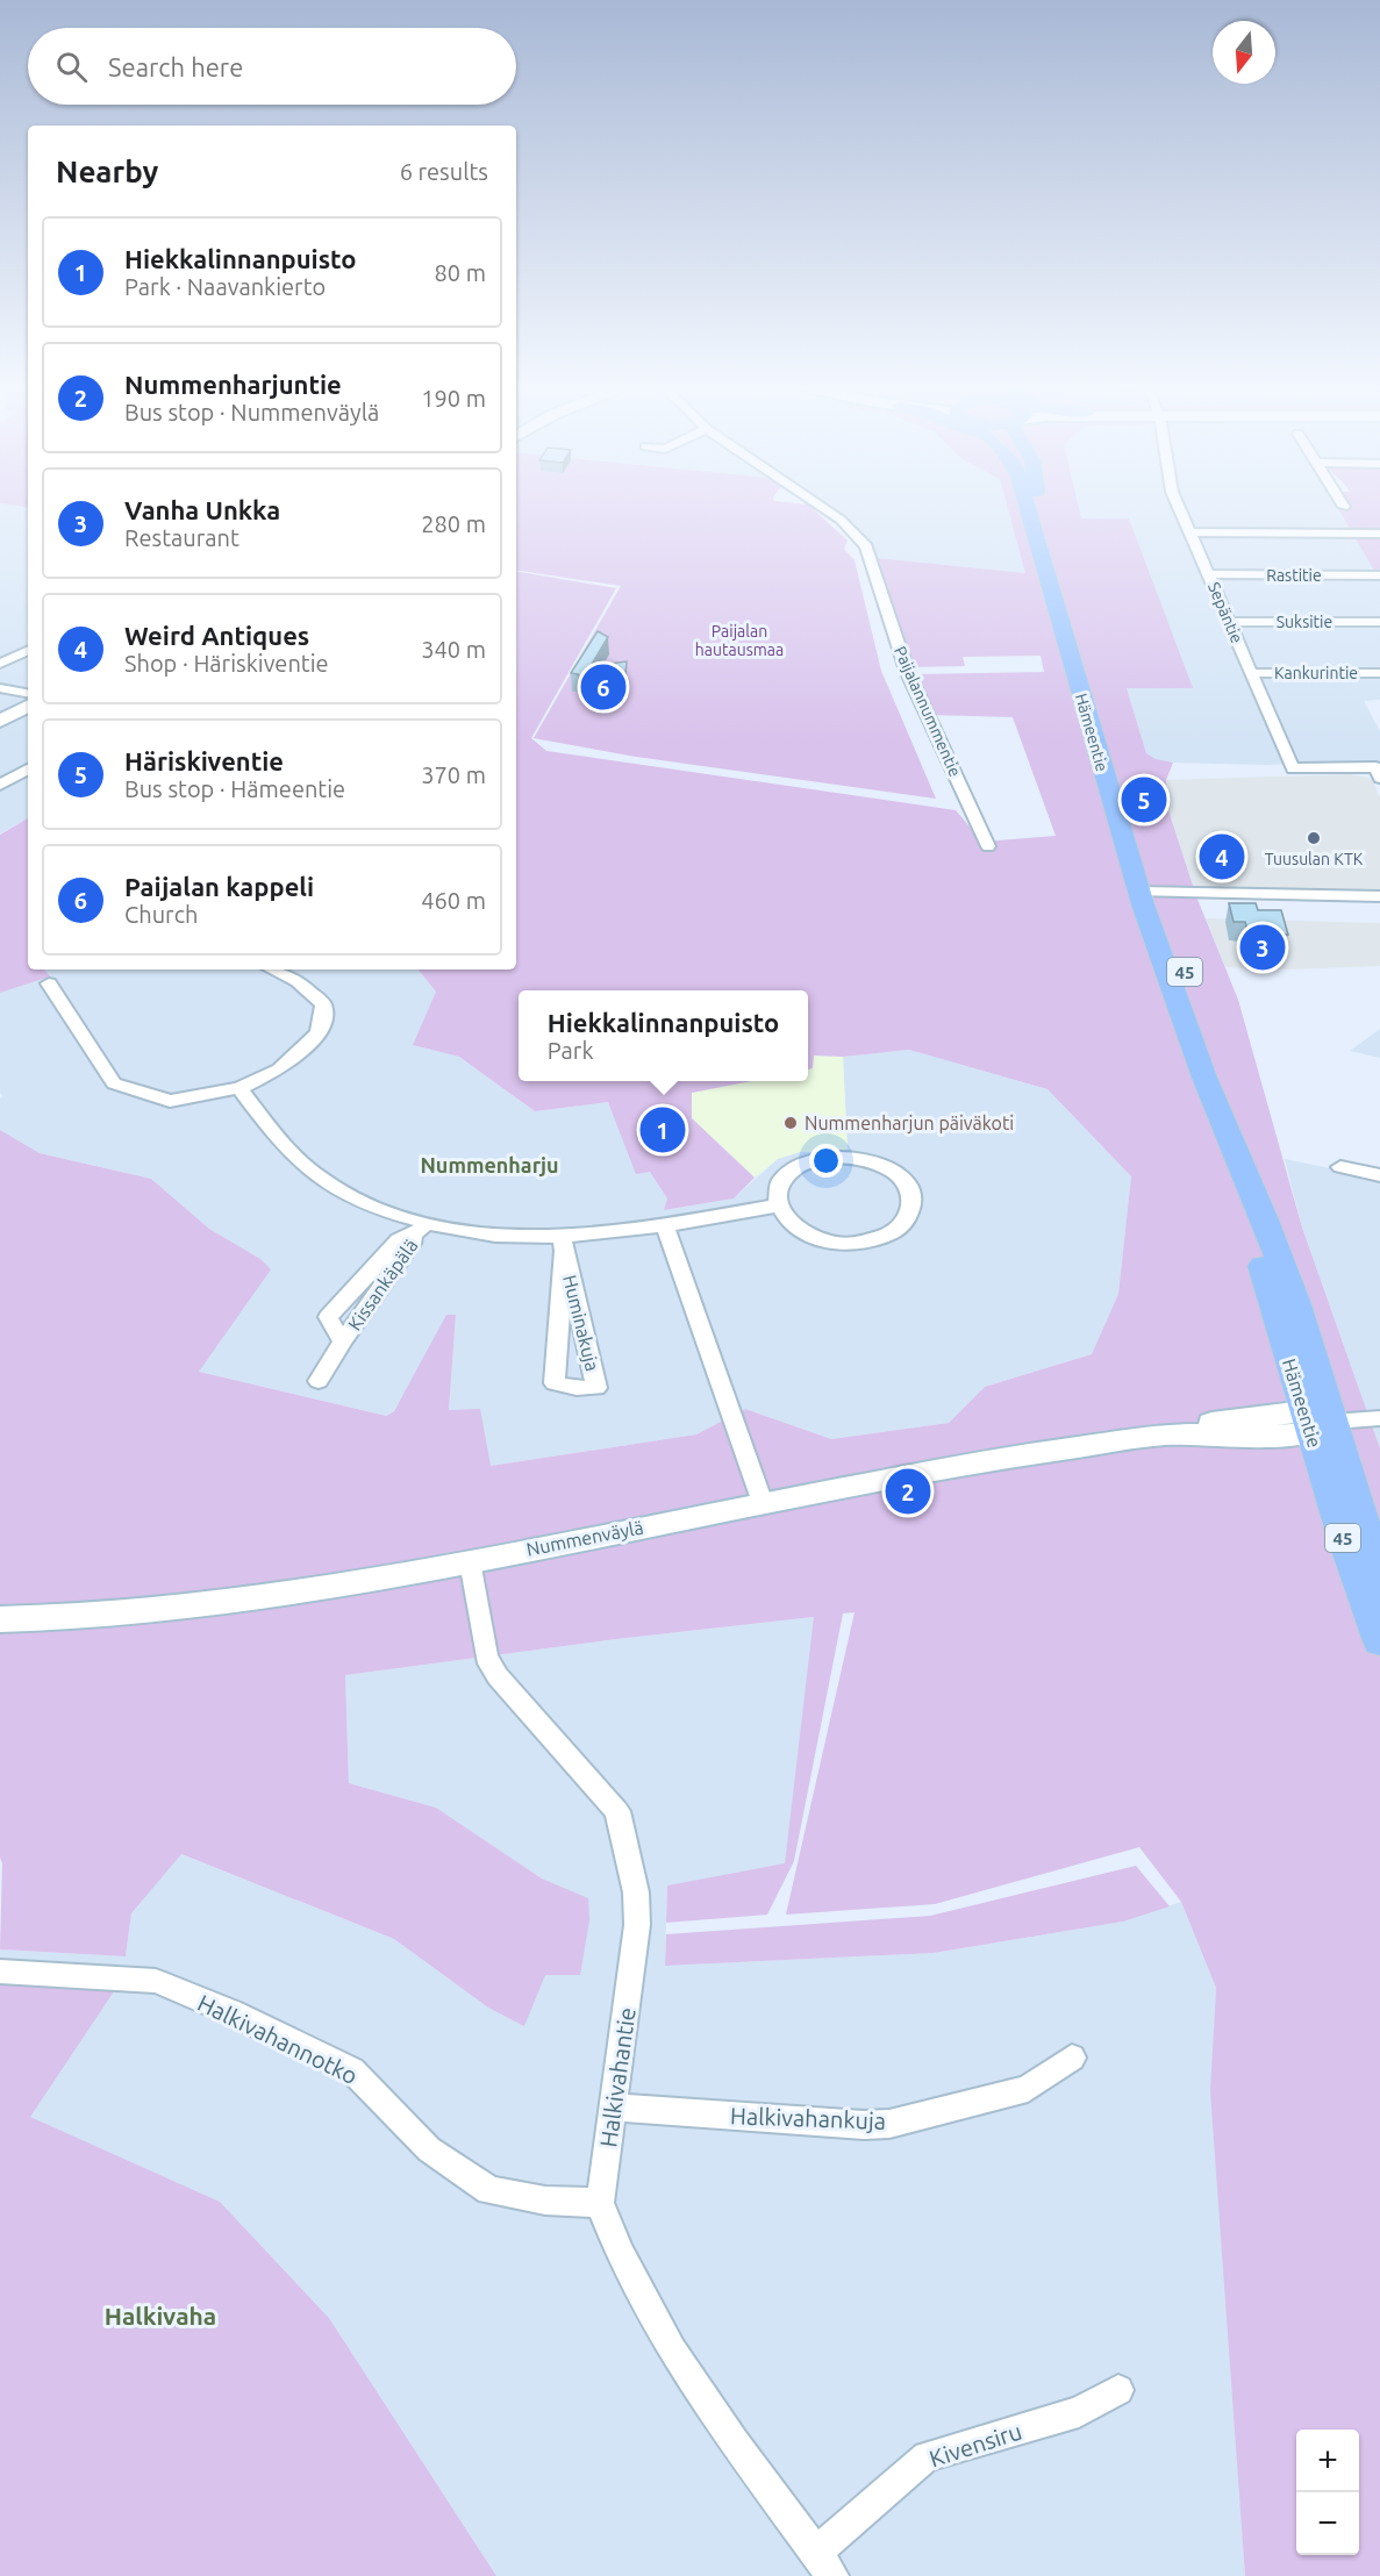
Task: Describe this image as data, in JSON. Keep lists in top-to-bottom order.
{
  "streets": {
    "main road": ["Hämeentie", "45"],
    "street": [
      "Rastitie",
      "Sepäntie",
      "Suksitie",
      "Kankurintie",
      "Paijalannummentie",
      "Kissankäpälä",
      "Huminakuja",
      "Nummenväylä",
      "Halkivahannotko",
      "Halkivahantie",
      "Halkivahankuja",
      "Kivensiru"
    ]
  },
  "crossings": [
    ["Rastitie", "Sepäntie"],
    ["Sepäntie", "Suksitie"],
    ["Sepäntie", "Kankurintie"],
    ["Hämeentie", "Nummenväylä"],
    ["Nummenväylä", "Halkivahantie"],
    ["Halkivahannotko", "Halkivahantie"],
    ["Halkivahantie", "Halkivahankuja"],
    ["Halkivahantie", "Kivensiru"]
  ],
  "districts": ["Nummenharju", "Halkivaha"],
  "parks": ["Paijalan hautausmaa"],
  "places": ["Tuusulan KTK", "Nummenharjun päiväkoti"],
  "north": "bottom",
  "page": {
    "search": "Search here",
    "heading": ["Nearby", "6 results"],
    "list": [
      {
        "mark": "1",
        "name": "Hiekkalinnanpuisto",
        "note": "Park · Naavankierto",
        "value": "80 m"
      },
      {
        "mark": "2",
        "name": "Nummenharjuntie",
        "note": "Bus stop · Nummenväylä",
        "value": "190 m"
      },
      {
        "mark": "3",
        "name": "Vanha Unkka",
        "note": "Restaurant",
        "value": "280 m"
      },
      {
        "mark": "4",
        "name": "Weird Antiques",
        "note": "Shop · Häriskiventie",
        "value": "340 m"
      },
      {
        "mark": "5",
        "name": "Häriskiventie",
        "note": "Bus stop · Hämeentie",
        "value": "370 m"
      },
      {
        "mark": "6",
        "name": "Paijalan kappeli",
        "note": "Church",
        "value": "460 m"
      }
    ],
    "pins": [
      "6",
      "5",
      "4",
      "3",
      "1",
      "2"
    ],
    "popup": ["Hiekkalinnanpuisto", "Park"],
    "map_buttons": ["+", "−"]
  }
}
